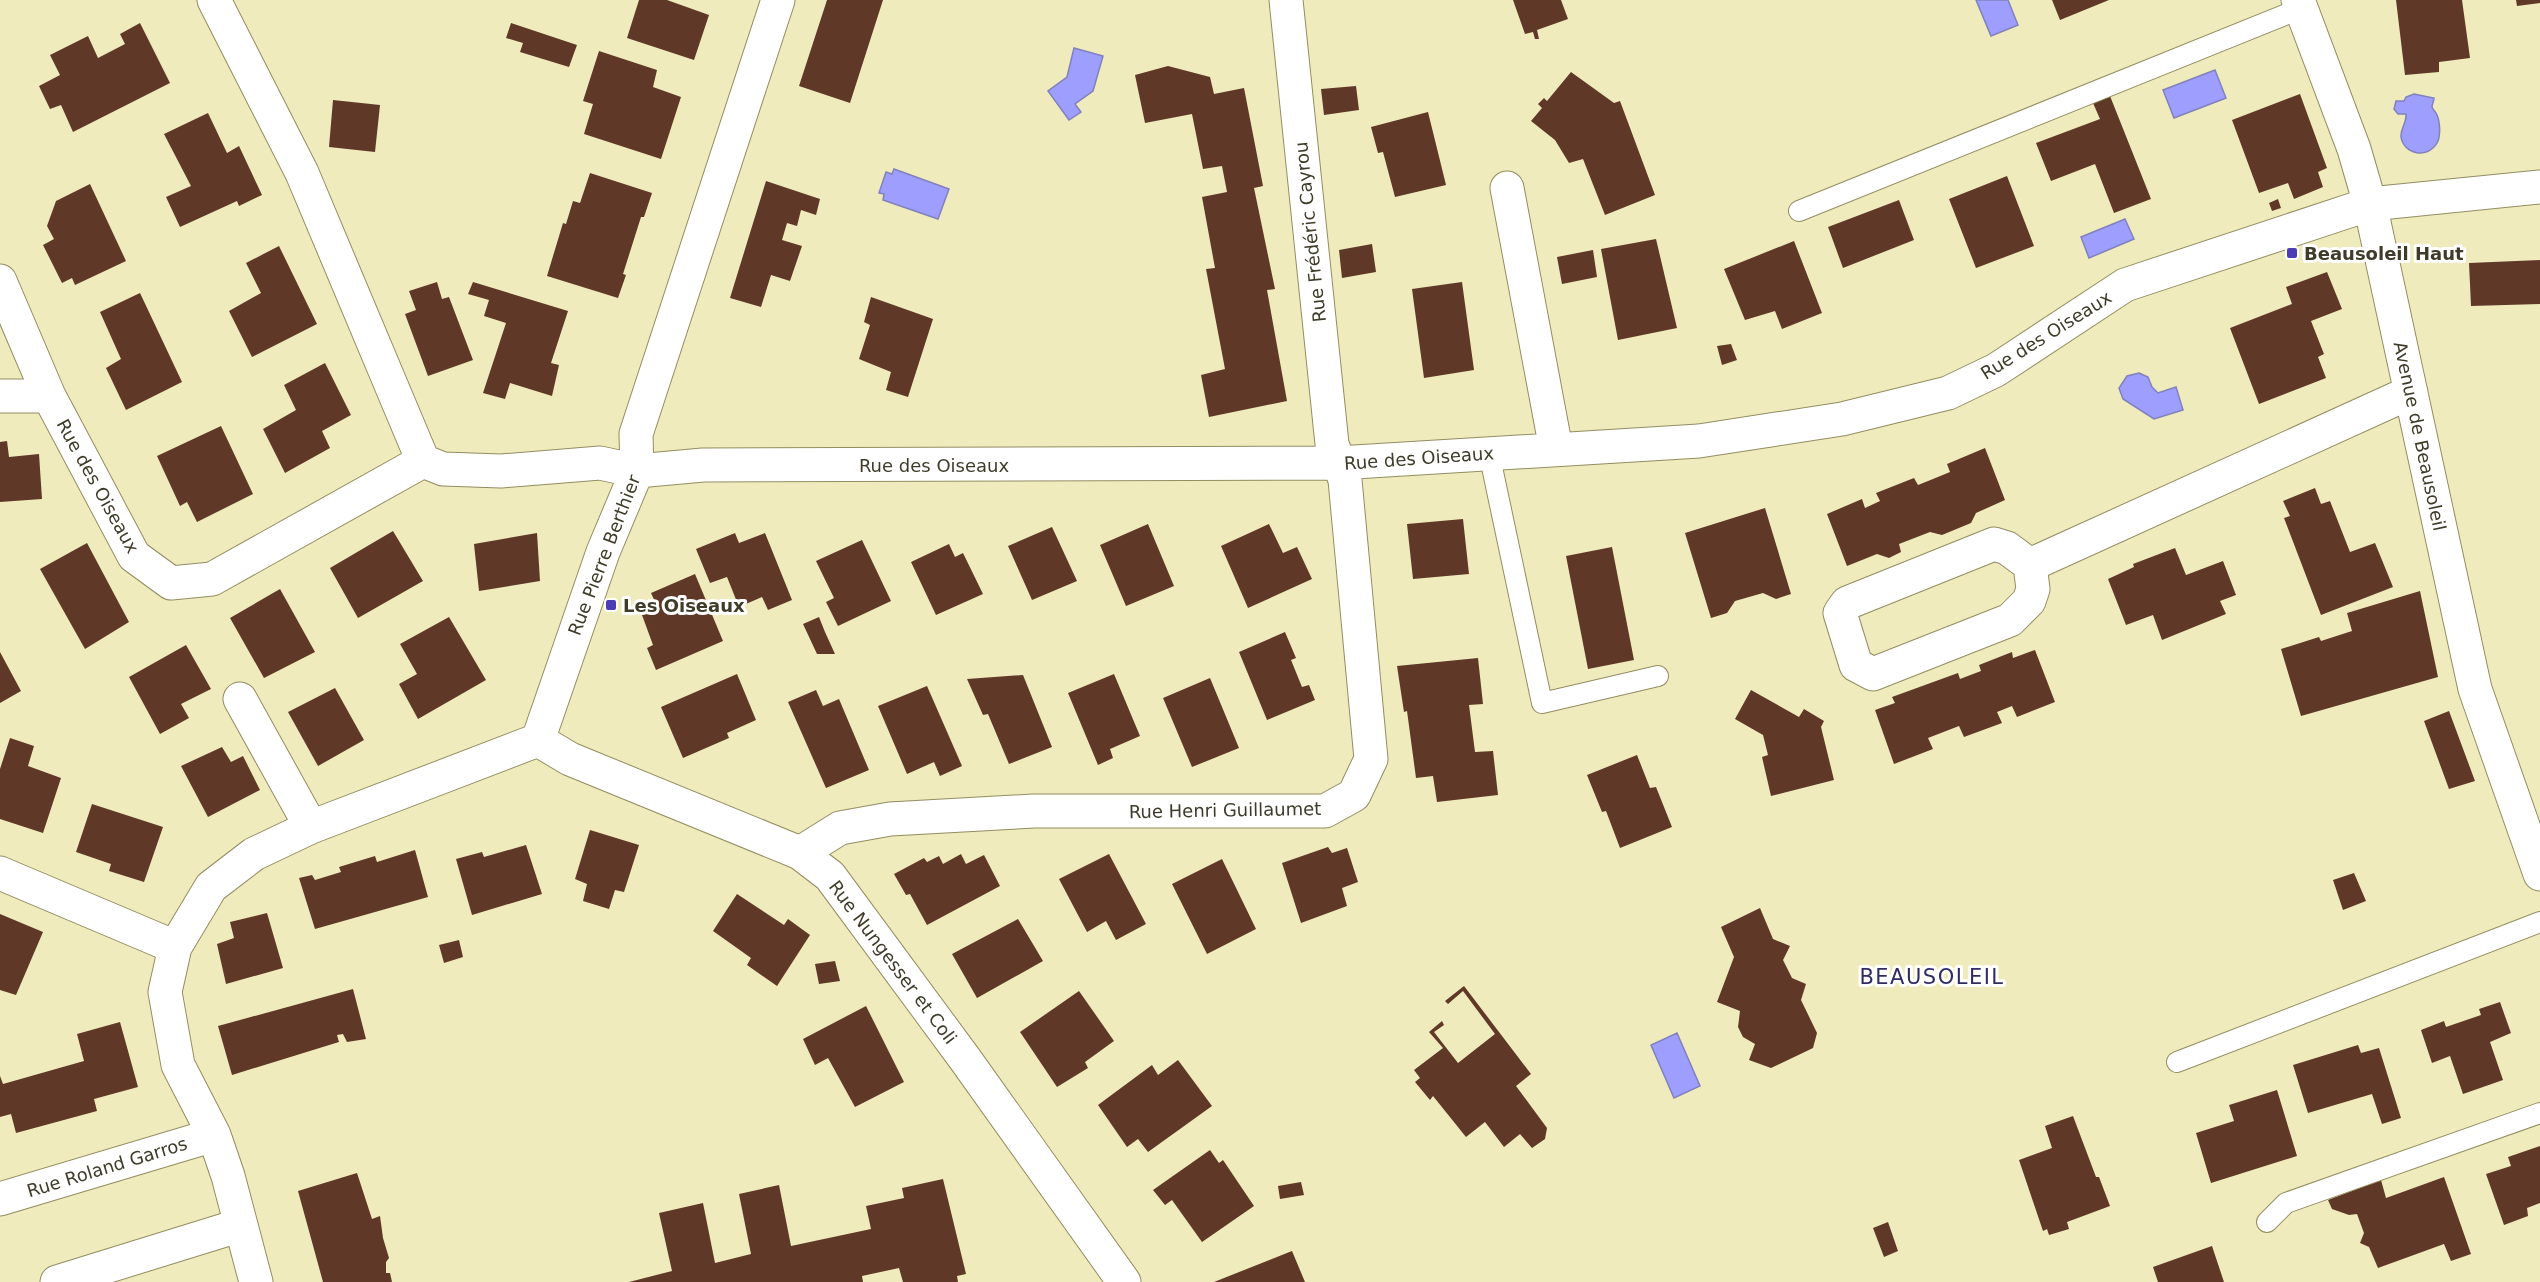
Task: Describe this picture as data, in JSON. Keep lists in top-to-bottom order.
{
  "streets": {
    "street": [
      "Rue Frédéric Cayrou",
      "Rue des Oiseaux",
      "Avenue de Beausoleil",
      "Rue Pierre Berthier",
      "Rue Henri Guillaumet",
      "Rue Nungesser et Coli",
      "Rue Roland Garros"
    ]
  },
  "crossings": [
    ["Rue Frédéric Cayrou", "Rue des Oiseaux"],
    ["Rue Frédéric Cayrou", "Rue Henri Guillaumet"],
    ["Rue des Oiseaux", "Avenue de Beausoleil"],
    ["Rue des Oiseaux", "Rue Pierre Berthier"],
    ["Rue des Oiseaux", "Rue Henri Guillaumet"],
    ["Rue Pierre Berthier", "Rue Nungesser et Coli"],
    ["Rue Henri Guillaumet", "Rue Nungesser et Coli"]
  ],
  "districts": ["BEAUSOLEIL"],
  "places": {
    "transit": ["Beausoleil Haut", "Les Oiseaux"]
  }
}
